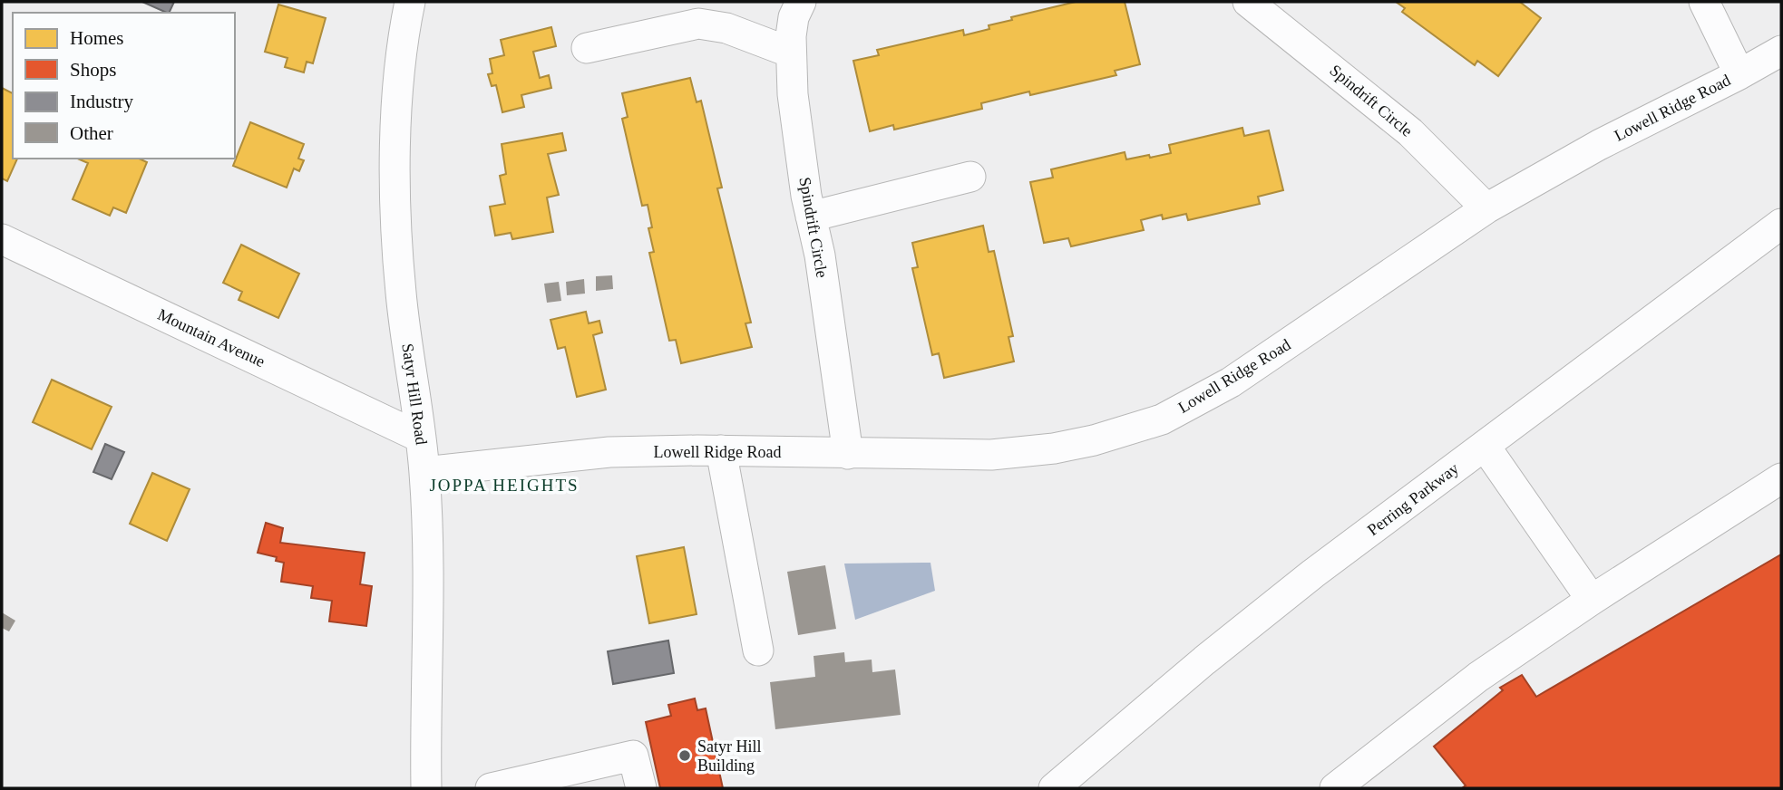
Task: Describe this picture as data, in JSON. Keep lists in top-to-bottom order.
{
  "streets": {
    "street": [
      "Spindrift Circle",
      "Lowell Ridge Road",
      "Mountain Avenue",
      "Satyr Hill Road",
      "Perring Parkway"
    ]
  },
  "crossings": [
    ["Spindrift Circle", "Lowell Ridge Road"],
    ["Lowell Ridge Road", "Satyr Hill Road"],
    ["Mountain Avenue", "Satyr Hill Road"]
  ],
  "districts": ["JOPPA HEIGHTS"],
  "places": ["Satyr Hill Building"],
  "legend": [
    "Homes",
    "Shops",
    "Industry",
    "Other"
  ]
}
